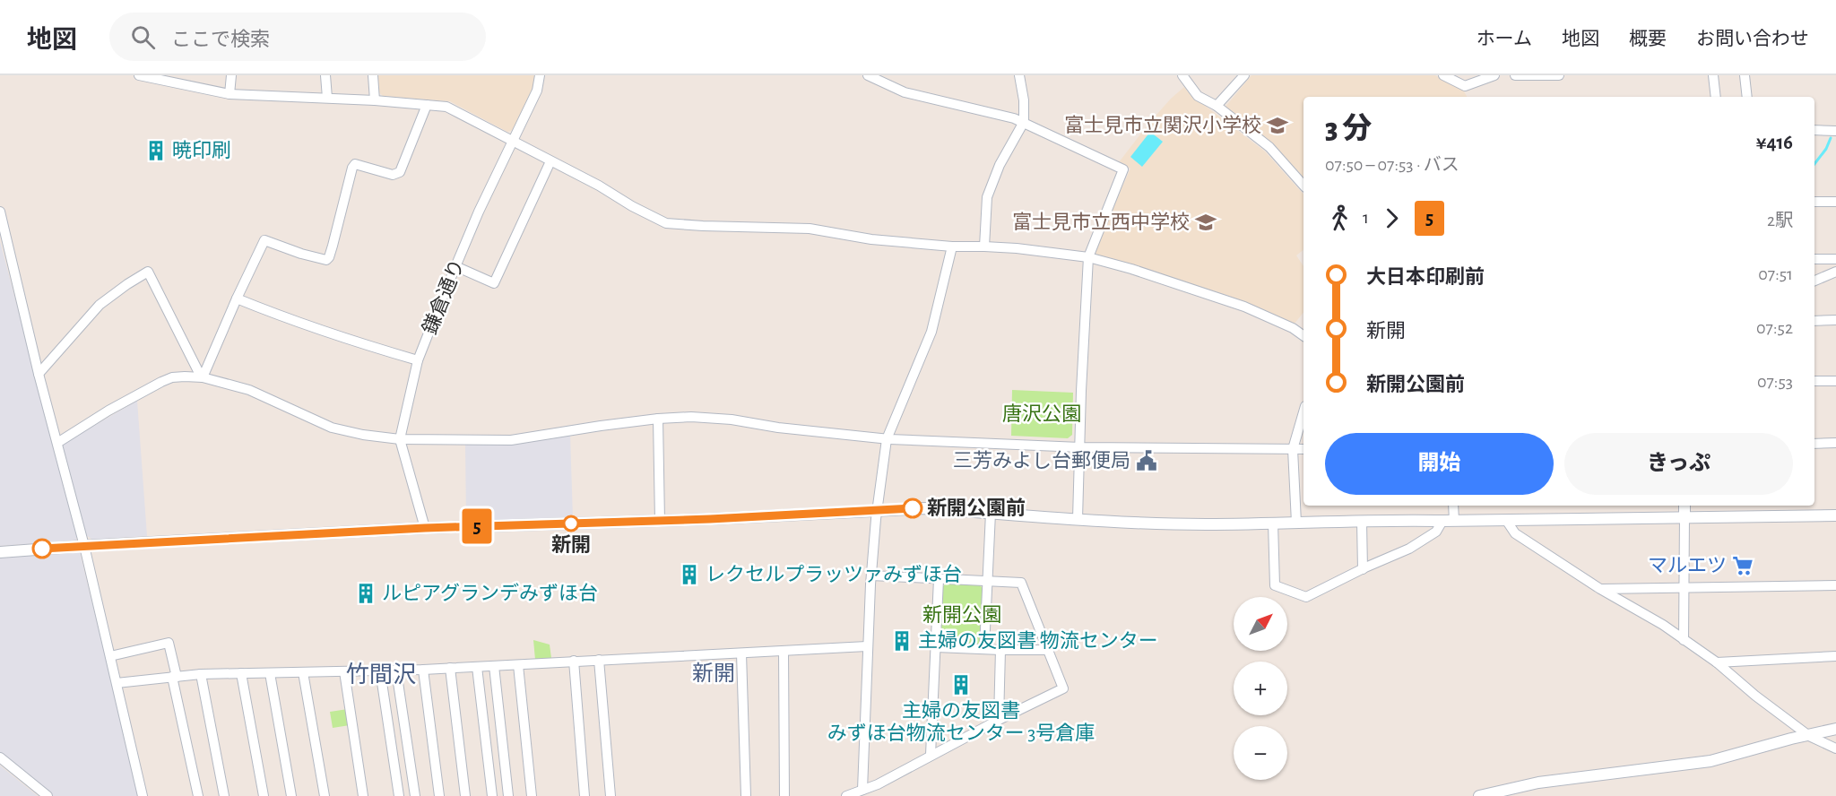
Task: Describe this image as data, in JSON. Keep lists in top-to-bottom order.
{
  "streets": {
    "street": ["鎌倉通り"]
  },
  "districts": ["新開", "竹間沢"],
  "parks": ["唐沢公園", "新開公園"],
  "places": {
    "school or university": ["富士見市立関沢小学校", "富士見市立西中学校"],
    "building": [
      "暁印刷",
      "レクセルプラッツァみずほ台",
      "ルピアグランデみずほ台",
      "主婦の友図書 物流センター",
      "主婦の友図書 みずほ台物流センター 3号倉庫"
    ],
    "public building": ["三芳みよし台郵便局"],
    "other": ["新開公園前", "新開"],
    "supermarket": ["マルエツ"]
  },
  "lines": ["bus line 5"],
  "north": "top right",
  "page": {
    "header": "地図",
    "search": "ここで検索",
    "nav": [
      "ホーム",
      "地図",
      "概要",
      "お問い合わせ"
    ],
    "on_map": "5",
    "heading": ["3 分", "07:50 – 07:53 · バス", "¥416"],
    "legs": ["1", "5", "2駅"],
    "list": [
      {
        "name": "大日本印刷前",
        "value": "07:51"
      },
      {
        "name": "新開",
        "value": "07:52"
      },
      {
        "name": "新開公園前",
        "value": "07:53"
      }
    ],
    "buttons": ["開始", "きっぷ"],
    "map_buttons": ["+", "−"]
  }
}
